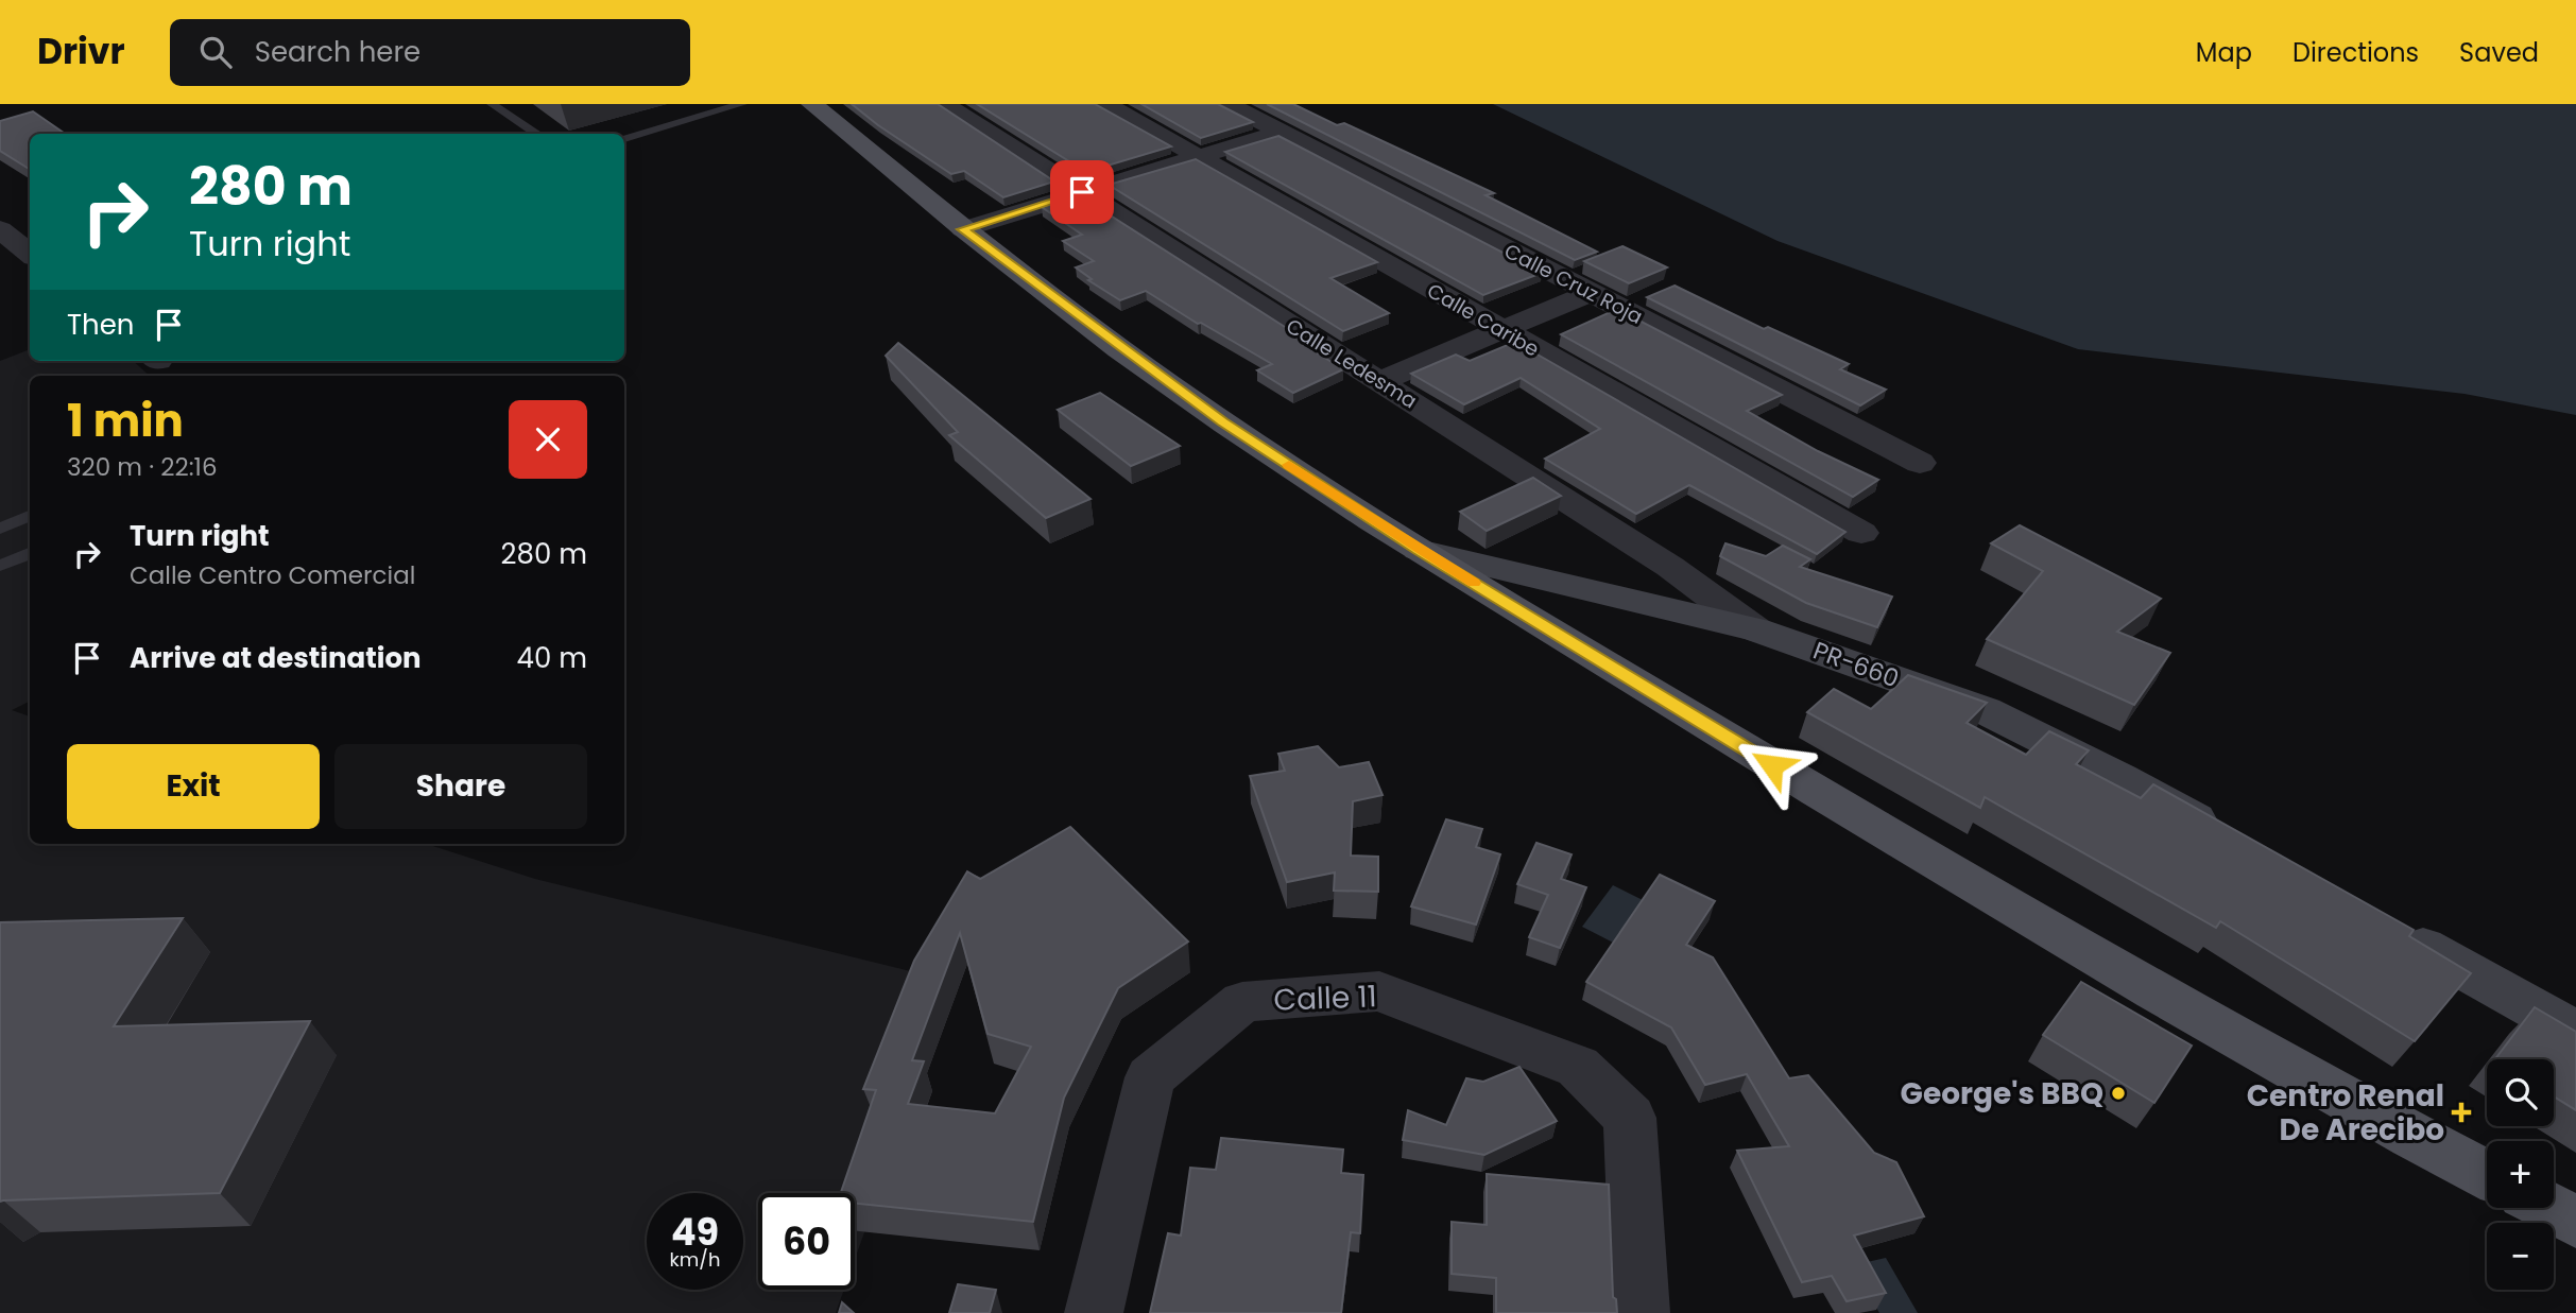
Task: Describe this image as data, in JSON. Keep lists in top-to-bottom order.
{
  "streets": {
    "street": [
      "Calle Cruz Roja",
      "Calle Caribe",
      "Calle Ledesma",
      "PR-660",
      "Calle 11"
    ]
  },
  "crossings": [
    ["Calle Ledesma", "PR-660"]
  ],
  "places": {
    "other": ["George's BBQ"],
    "health": ["Centro Renal De Arecibo"]
  },
  "page": {
    "header": "Drivr",
    "search": "Search here",
    "nav": ["Map", "Directions", "Saved"],
    "turn": ["280 m", "Turn right"],
    "then": "Then",
    "heading": ["1 min", "320 m · 22:16"],
    "list": [
      {
        "name": "Turn right",
        "note": "Calle Centro Comercial",
        "value": "280 m"
      },
      {
        "name": "Arrive at destination",
        "value": "40 m"
      }
    ],
    "buttons": ["Exit", "Share"],
    "map_buttons": ["+", "−"],
    "speed": "49 km/h",
    "limit": "60"
  }
}
